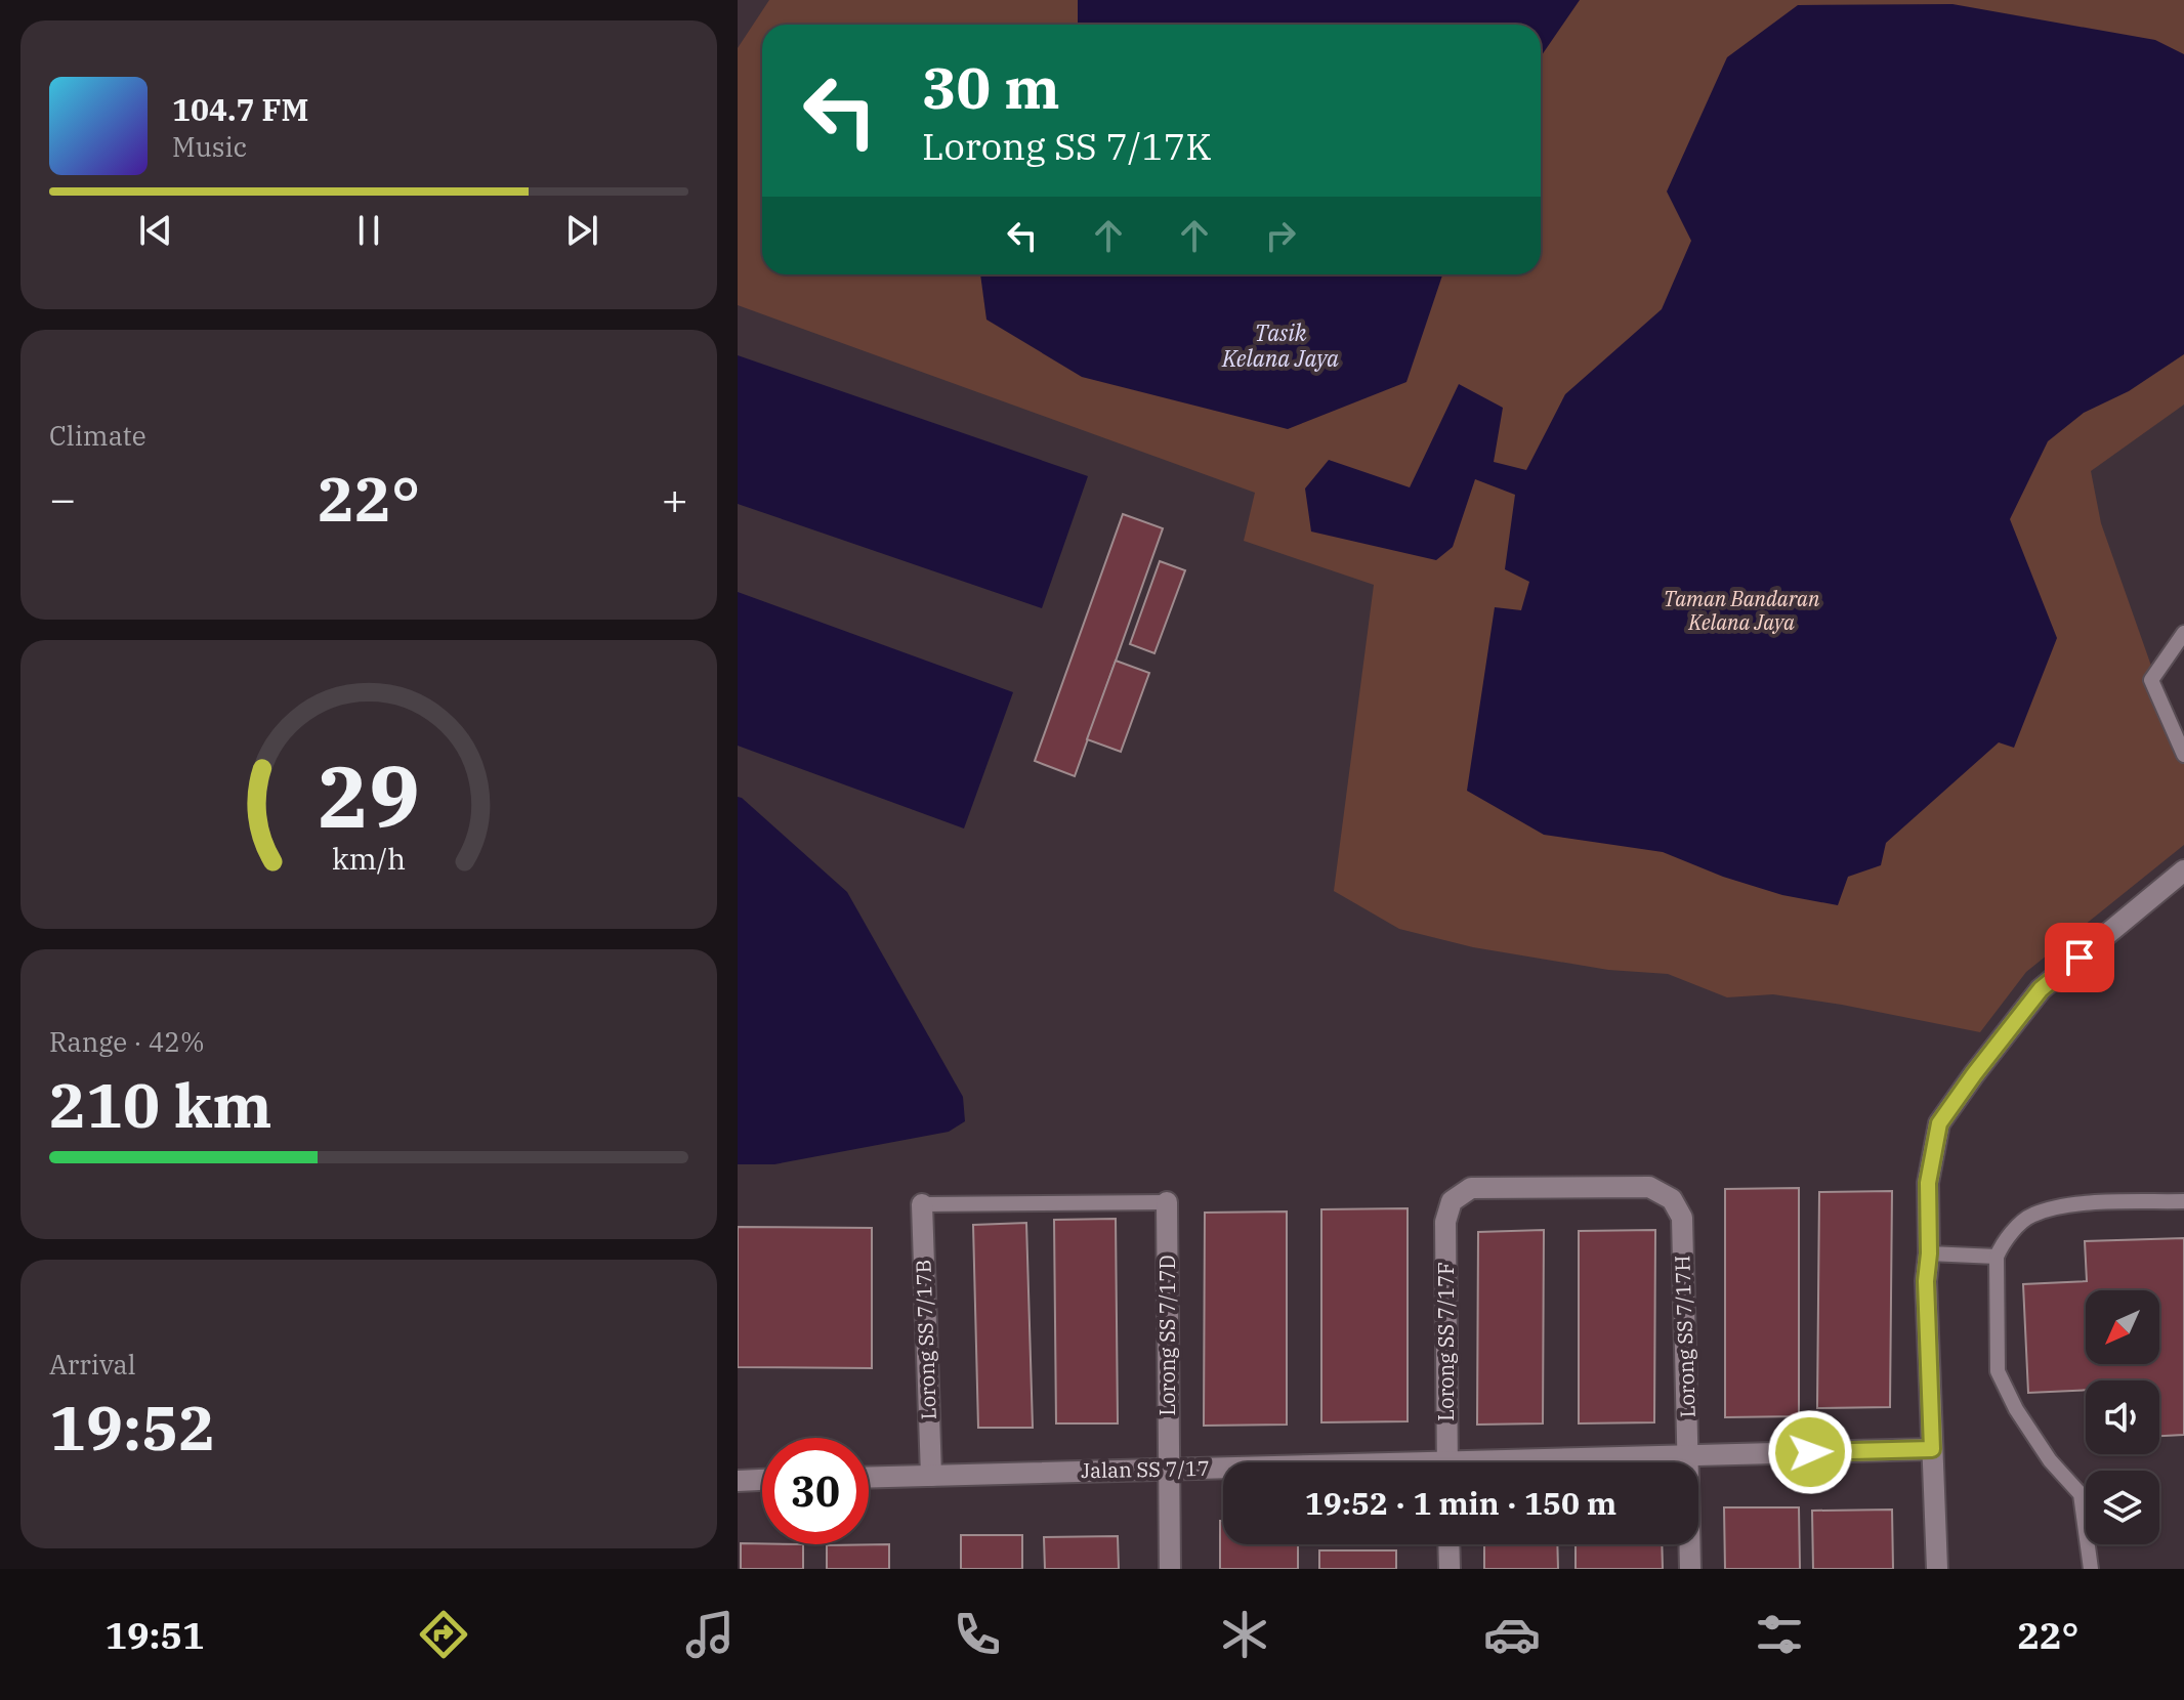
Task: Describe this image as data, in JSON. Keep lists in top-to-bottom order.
{
  "streets": {
    "street": [
      "Lorong SS 7/17D",
      "Lorong SS 7/17H",
      "Lorong SS 7/17B",
      "Lorong SS 7/17F",
      "Jalan SS 7/17"
    ]
  },
  "crossings": [
    ["Lorong SS 7/17D", "Jalan SS 7/17"],
    ["Lorong SS 7/17H", "Lorong SS 7/17F"],
    ["Lorong SS 7/17H", "Jalan SS 7/17"],
    ["Lorong SS 7/17B", "Jalan SS 7/17"]
  ],
  "water": ["Tasik Kelana Jaya"],
  "parks": ["Taman Bandaran Kelana Jaya"],
  "north": "bottom left",
  "page": {
    "turn": ["30 m", "Lorong SS 7/17K"],
    "song": ["104.7 FM", "Music"],
    "tile": [
      "Climate",
      ["Range · 42%", "210 km"],
      ["Arrival", "19:52"]
    ],
    "heat": ["−", "22°", "+"],
    "limit": "30",
    "trip": "19:52 · 1 min · 150 m",
    "tabs": ["19:51", "22°"],
    "gauge": ["29", "km/h"]
  }
}
